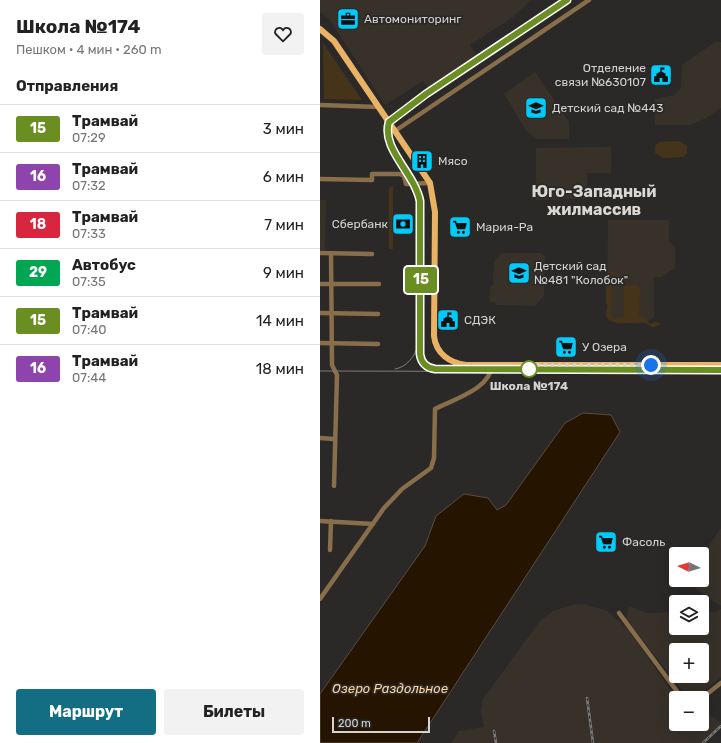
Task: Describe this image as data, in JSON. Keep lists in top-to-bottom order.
{
  "districts": ["Юго-Западный жилмассив"],
  "water": ["Озеро Раздольное"],
  "places": {
    "office": ["Автомониторинг"],
    "public building": ["Отделение связи №630107", "СДЭК"],
    "school or university": ["Детский сад №443", "Детский сад №481 \"Колобок\""],
    "building": ["Мясо"],
    "bank": ["Сбербанк"],
    "supermarket": ["Мария-Ра", "У Озера", "Фасоль"],
    "other": ["Школа №174"]
  },
  "lines": ["tram line 15"],
  "scale_bar": "200 m",
  "north": "left",
  "page": {
    "heading": [
      ["Школа №174", "Пешком · 4 мин · 260 m"],
      "Отправления"
    ],
    "on_map": "15",
    "list": [
      {
        "mark": "15",
        "name": "Трамвай",
        "note": "07:29",
        "value": "3 мин"
      },
      {
        "mark": "16",
        "name": "Трамвай",
        "note": "07:32",
        "value": "6 мин"
      },
      {
        "mark": "18",
        "name": "Трамвай",
        "note": "07:33",
        "value": "7 мин"
      },
      {
        "mark": "29",
        "name": "Автобус",
        "note": "07:35",
        "value": "9 мин"
      },
      {
        "mark": "15",
        "name": "Трамвай",
        "note": "07:40",
        "value": "14 мин"
      },
      {
        "mark": "16",
        "name": "Трамвай",
        "note": "07:44",
        "value": "18 мин"
      }
    ],
    "map_buttons": ["+", "−"],
    "buttons": ["Маршрут", "Билеты"],
    "scale": "200 m"
  }
}
